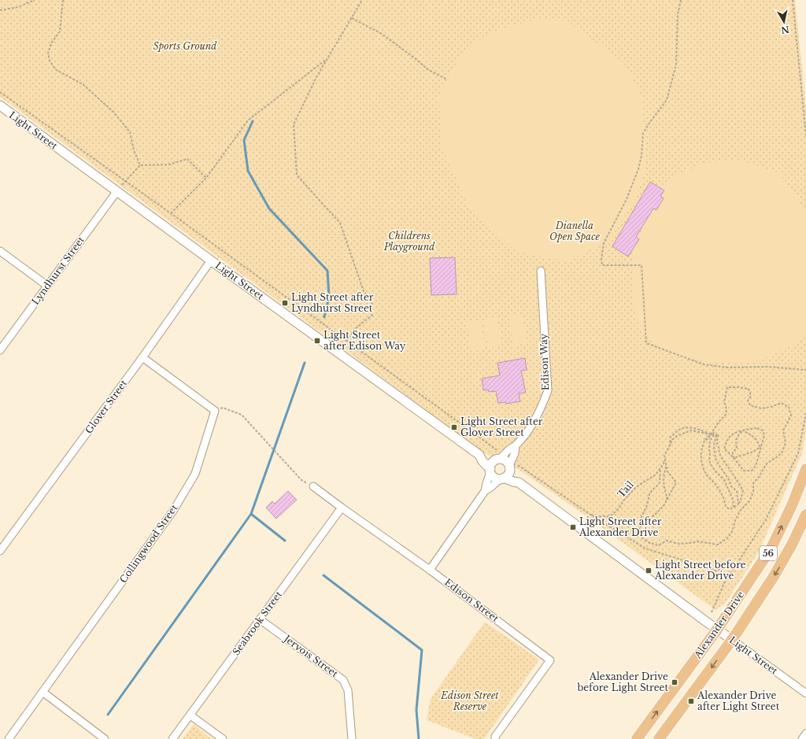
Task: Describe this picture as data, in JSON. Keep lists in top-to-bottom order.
{
  "streets": {
    "main road": ["56", "Alexander Drive"],
    "street": [
      "Light Street",
      "Lyndhurst Street",
      "Edison Way",
      "Glover Street",
      "Collingwood Street",
      "Edison Street",
      "Seabrook Street",
      "Jervois Street"
    ],
    "path": ["Tail"]
  },
  "crossings": [
    ["Light Street", "Lyndhurst Street"],
    ["Light Street", "Edison Way"],
    ["Light Street", "Glover Street"],
    ["Light Street", "Alexander Drive"],
    ["Edison Street", "Seabrook Street"],
    ["Seabrook Street", "Jervois Street"]
  ],
  "parks": [
    "Sports Ground",
    "Dianella Open Space",
    "Childrens Playground",
    "Edison Street Reserve"
  ],
  "places": {
    "transit": [
      "Light Street after Lyndhurst Street",
      "Light Street after Edison Way",
      "Light Street after Glover Street",
      "Light Street after Alexander Drive",
      "Light Street before Alexander Drive",
      "Alexander Drive before Light Street",
      "Alexander Drive after Light Street"
    ]
  },
  "north": "bottom"
}
